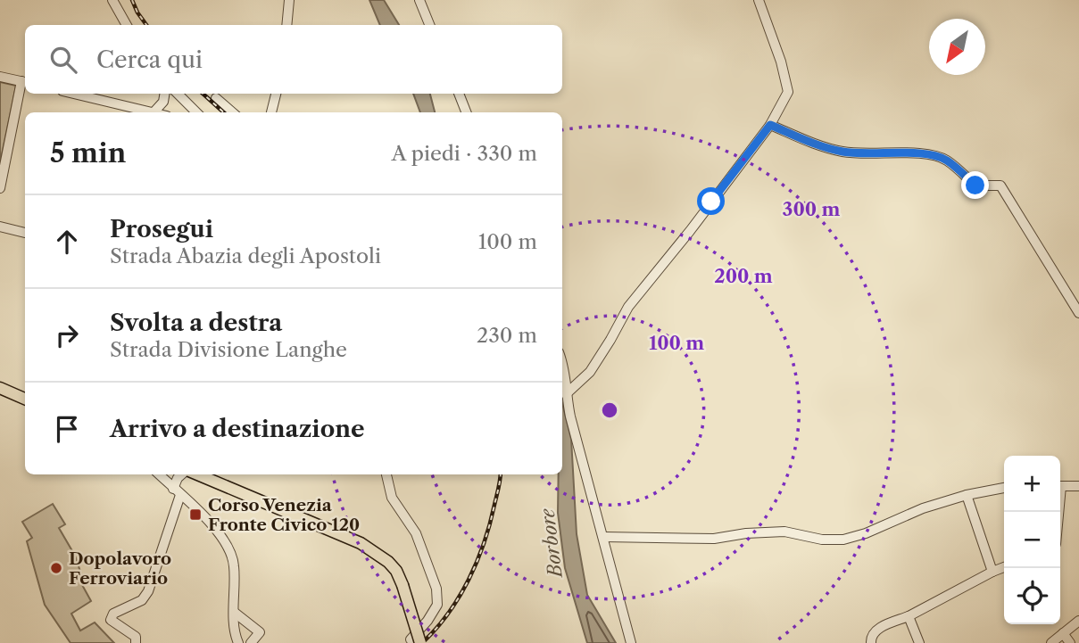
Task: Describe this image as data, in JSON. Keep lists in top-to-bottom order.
{
  "water": ["Borbore"],
  "places": {
    "transit": ["Corso Venezia Fronte Civico 120"],
    "other": ["Dopolavoro Ferroviario"]
  },
  "north": "bottom left",
  "page": {
    "search": "Cerca qui",
    "heading": ["5 min", "A piedi · 330 m"],
    "list": [
      ["Prosegui", "Strada Abazia degli Apostoli", "100 m"],
      ["Svolta a destra", "Strada Divisione Langhe", "230 m"],
      "Arrivo a destinazione"
    ],
    "map_buttons": ["+", "−"]
  },
  "rings": ["300 m", "200 m", "100 m"]
}
